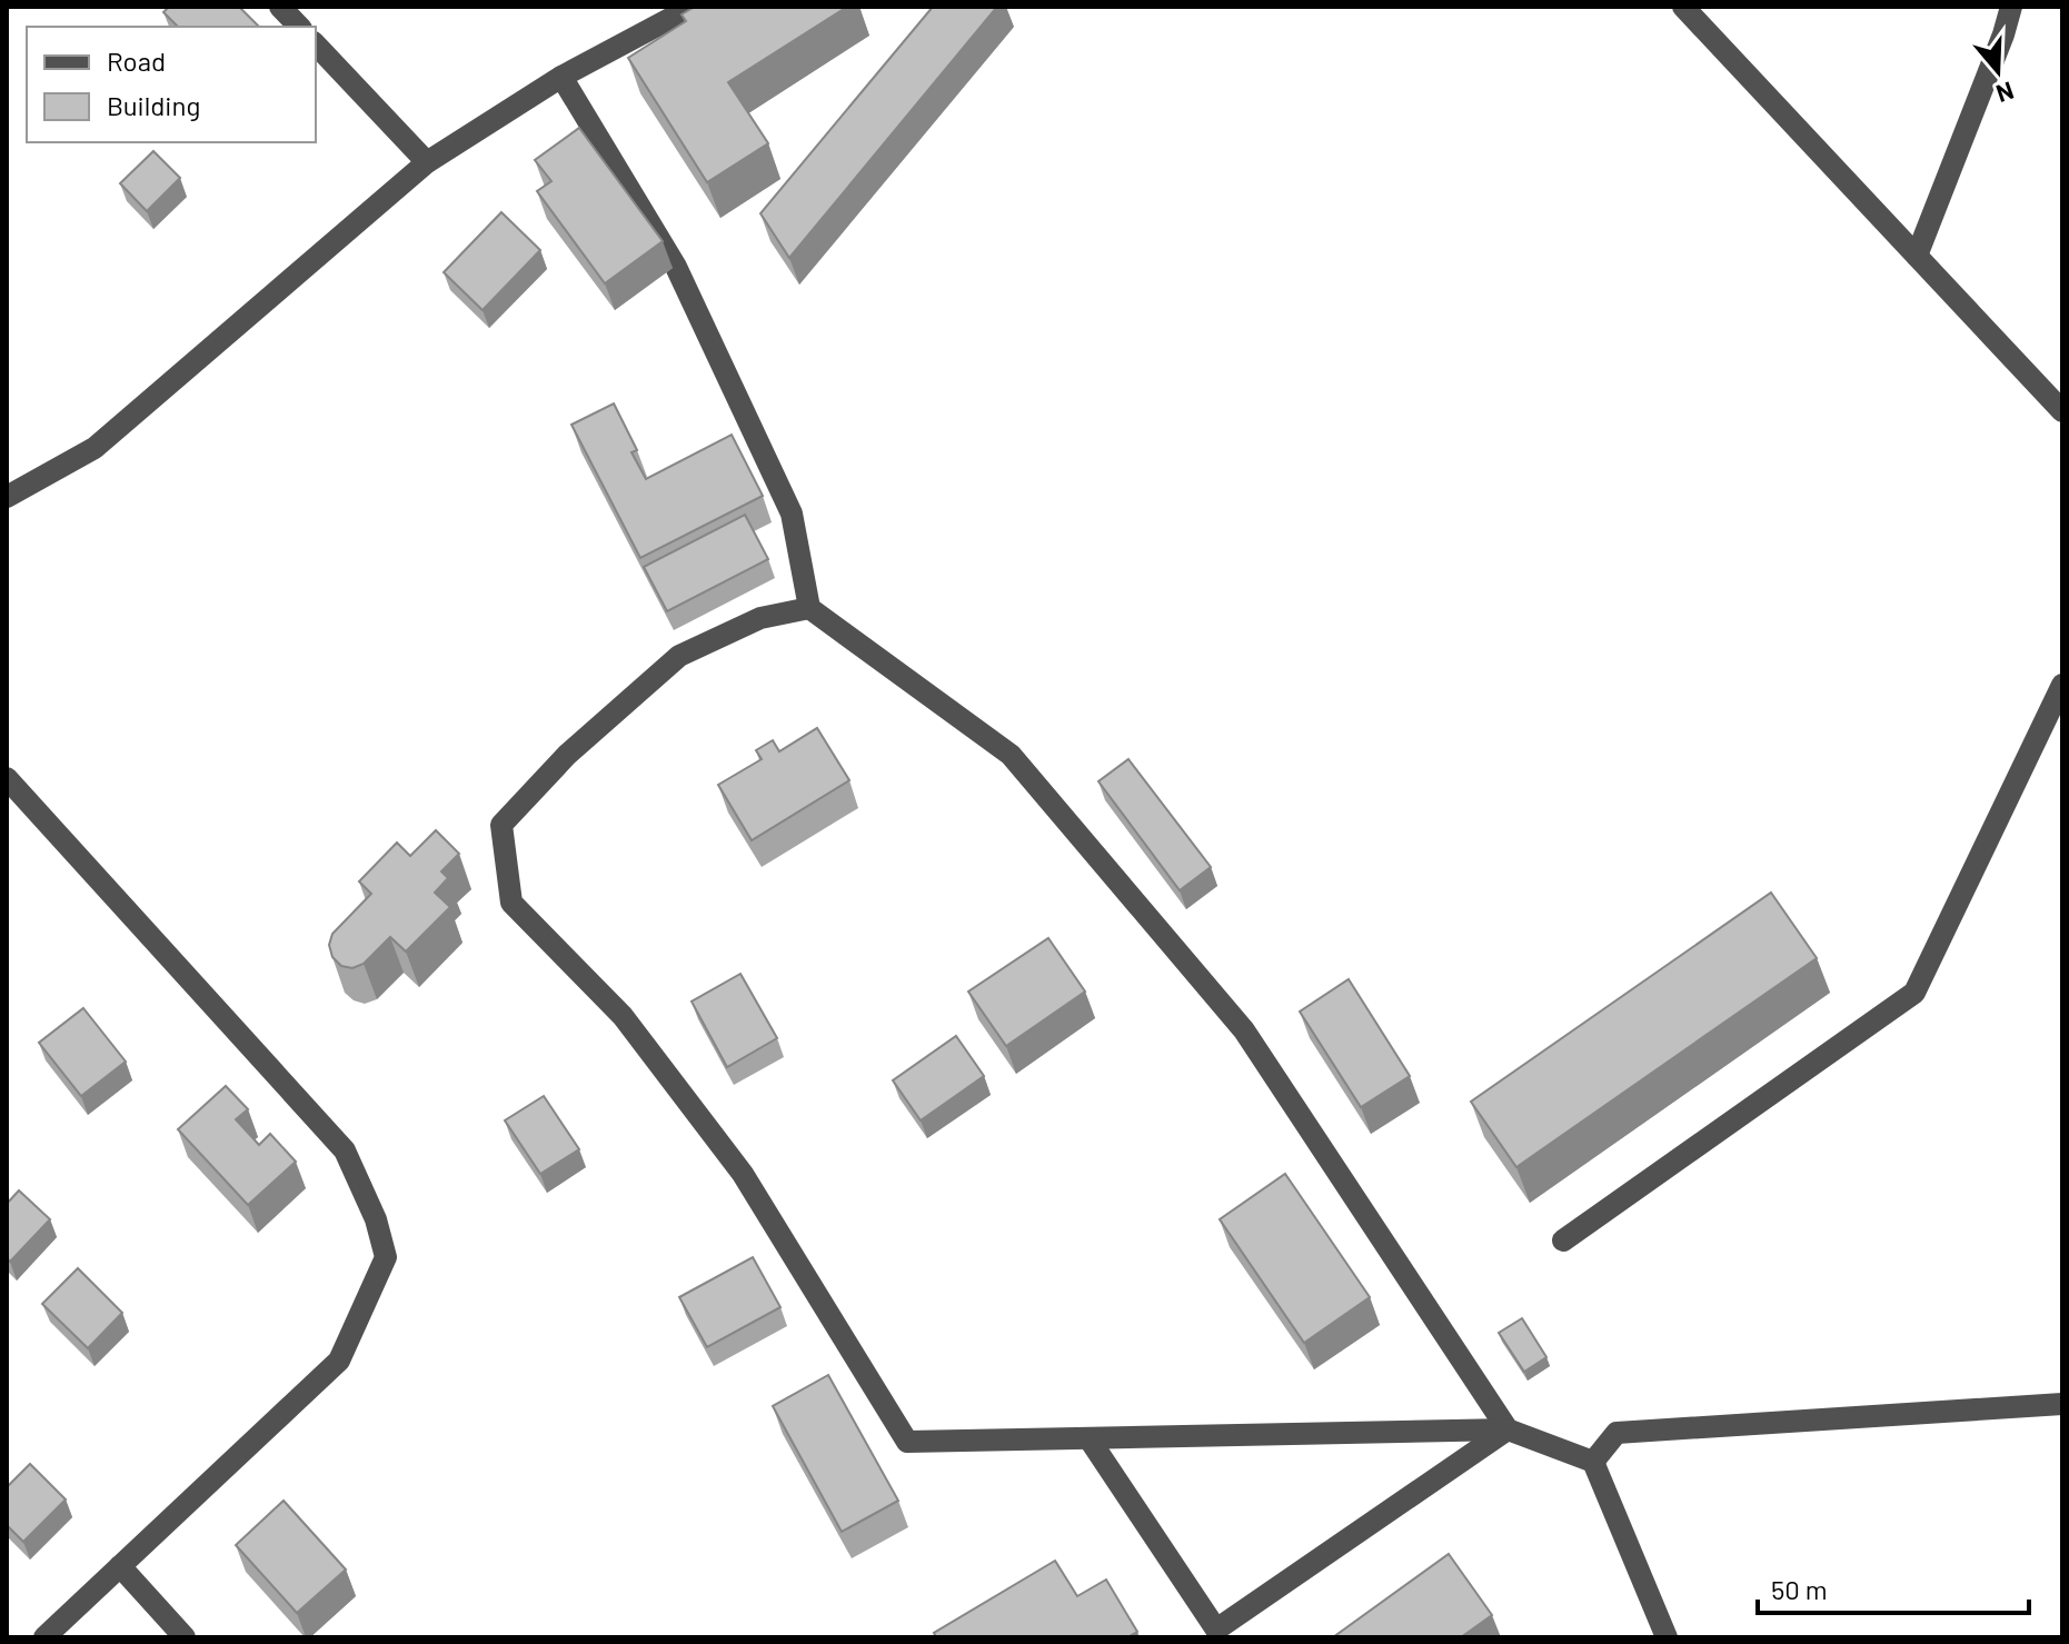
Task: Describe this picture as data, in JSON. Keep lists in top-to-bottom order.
{
  "legend": ["Road", "Building"],
  "scale_bar": "50 m",
  "north": "bottom"
}
